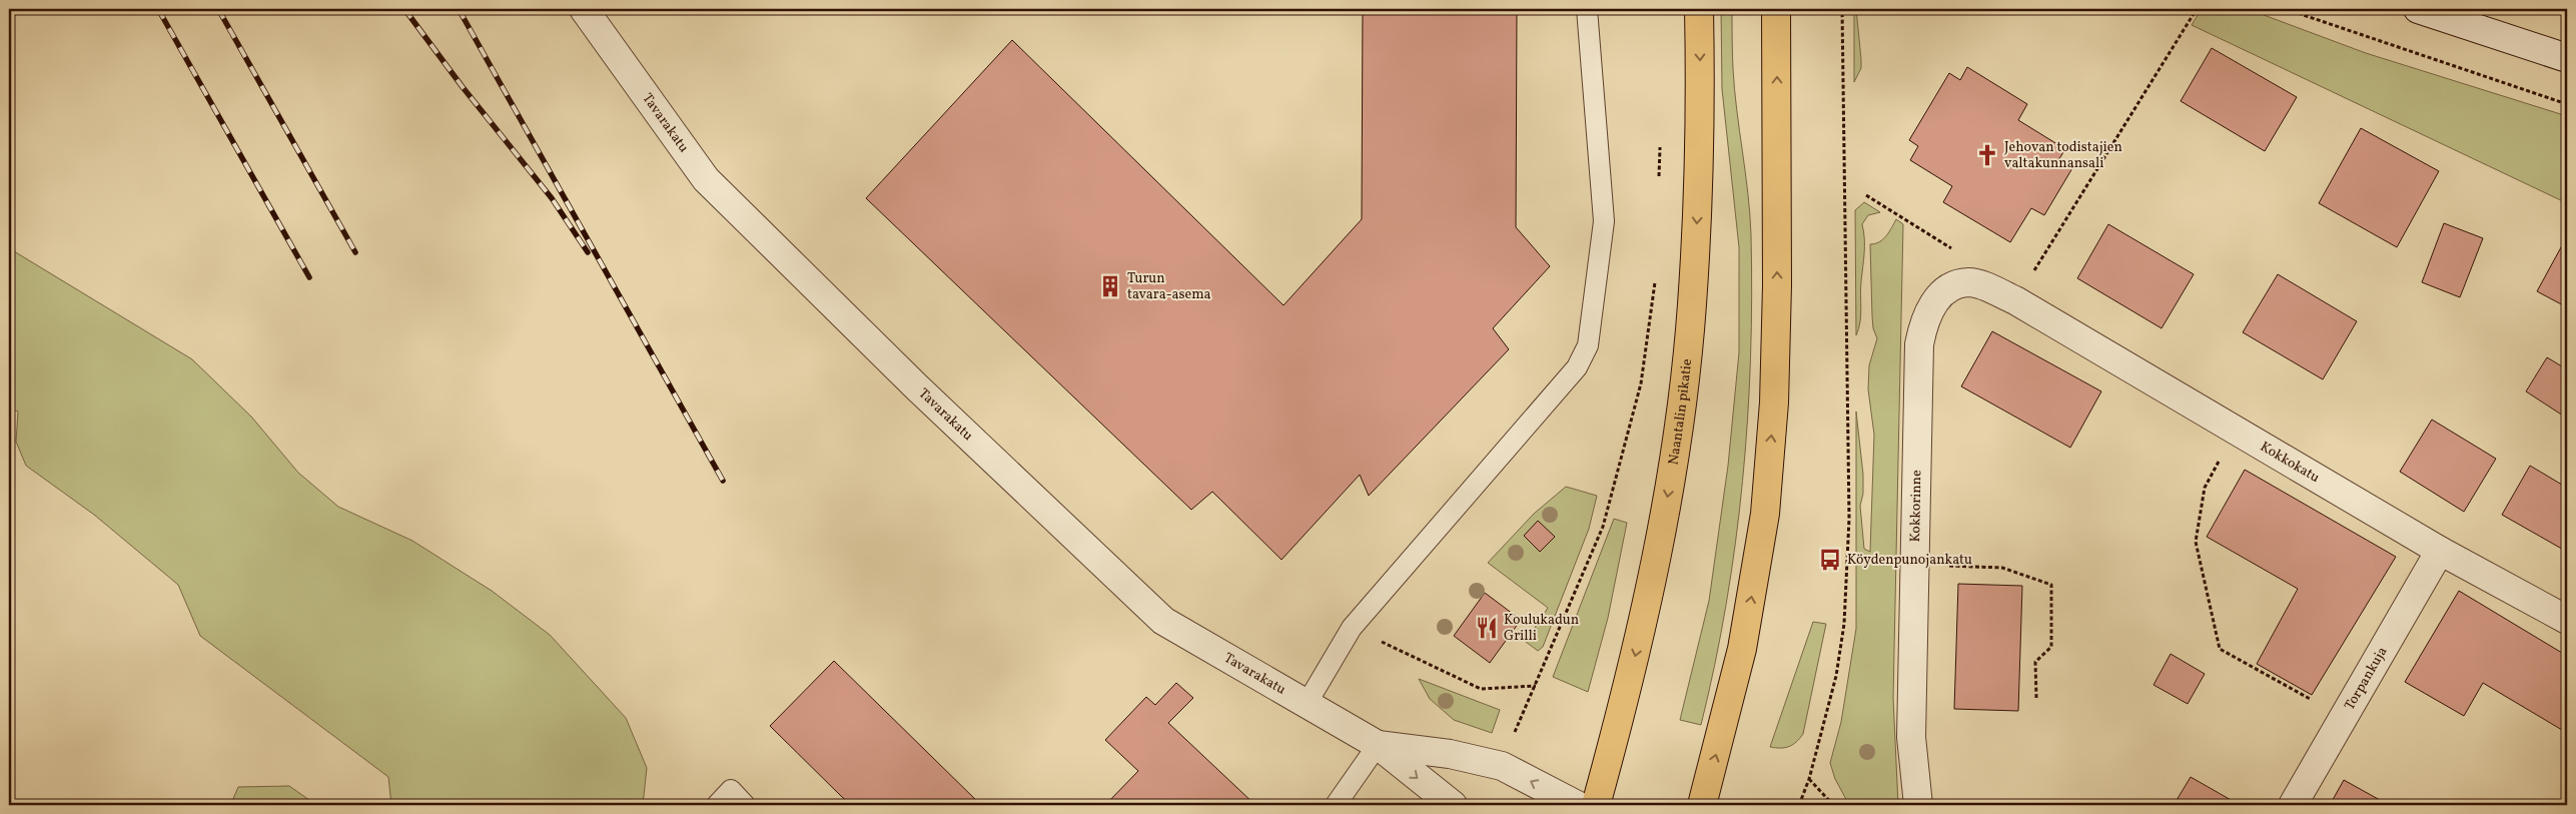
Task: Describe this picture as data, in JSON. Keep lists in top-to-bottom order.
{
  "streets": {
    "highway": ["Naantalin pikatie"],
    "street": [
      "Tavarakatu",
      "Kokkokatu",
      "Kokkorinne",
      "Torpankuja"
    ]
  },
  "crossings": [
    ["Kokkokatu", "Kokkorinne"],
    ["Kokkokatu", "Torpankuja"]
  ],
  "places": {
    "church": ["Jehovan todistajien valtakunnansali"],
    "building": ["Turun tavara-asema"],
    "bus stop": ["Köydenpunojankatu"],
    "restaurant": ["Koulukadun Grilli"]
  }
}
